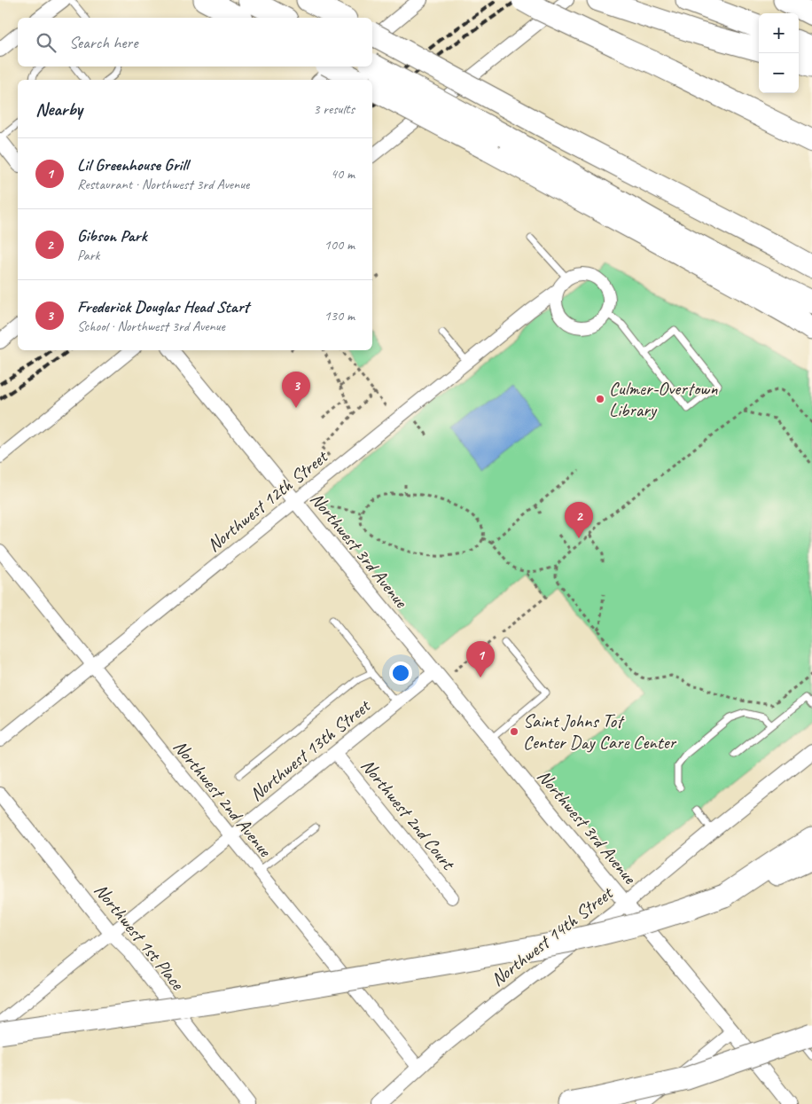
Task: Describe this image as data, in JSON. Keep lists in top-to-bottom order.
{
  "streets": {
    "street": [
      "Northwest 12th Street",
      "Northwest 3rd Avenue",
      "Northwest 13th Street",
      "Northwest 2nd Avenue",
      "Northwest 2nd Court",
      "Northwest 1st Place",
      "Northwest 14th Street"
    ]
  },
  "crossings": [
    ["Northwest 12th Street", "Northwest 3rd Avenue"],
    ["Northwest 12th Street", "Northwest 2nd Avenue"],
    ["Northwest 3rd Avenue", "Northwest 13th Street"],
    ["Northwest 3rd Avenue", "Northwest 14th Street"],
    ["Northwest 13th Street", "Northwest 2nd Avenue"],
    ["Northwest 13th Street", "Northwest 2nd Court"],
    ["Northwest 13th Street", "Northwest 1st Place"],
    ["Northwest 2nd Avenue", "Northwest 14th Street"]
  ],
  "places": ["Culmer-Overtown Library", "Saint Johns Tot Center Day Care Center"],
  "page": {
    "map_buttons": ["+", "−"],
    "search": "Search here",
    "heading": ["Nearby", "3 results"],
    "list": [
      {
        "mark": "1",
        "name": "Lil Greenhouse Grill",
        "note": "Restaurant · Northwest 3rd Avenue",
        "value": "40 m"
      },
      {
        "mark": "2",
        "name": "Gibson Park",
        "note": "Park",
        "value": "100 m"
      },
      {
        "mark": "3",
        "name": "Frederick Douglas Head Start",
        "note": "School · Northwest 3rd Avenue",
        "value": "130 m"
      }
    ],
    "pins": ["3", "2", "1"]
  }
}
